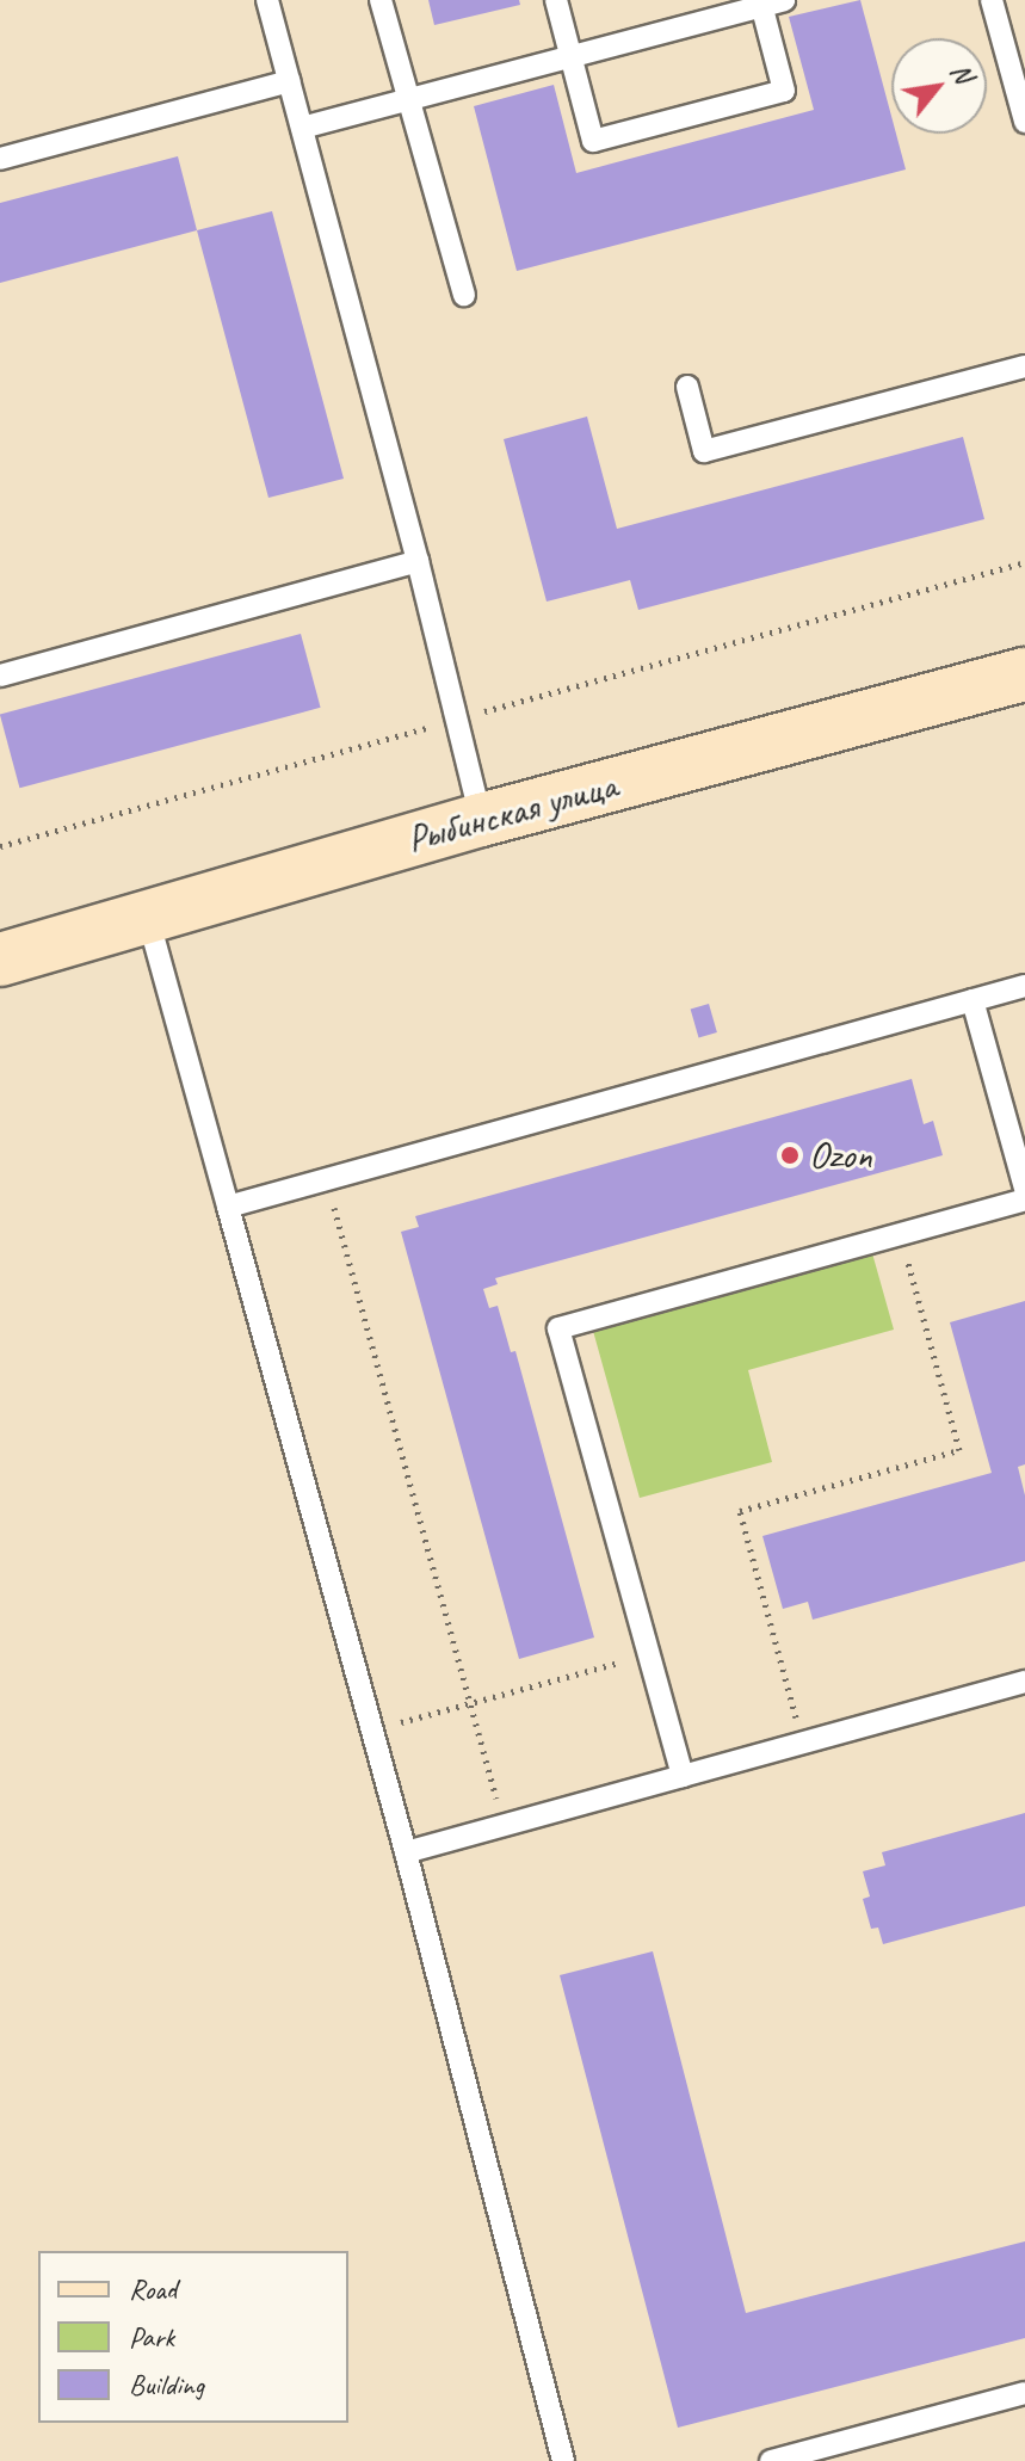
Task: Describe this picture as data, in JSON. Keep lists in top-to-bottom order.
{
  "streets": {
    "main road": ["Рыбинская улица"]
  },
  "places": ["Ozon"],
  "legend": ["Road", "Park", "Building"],
  "north": "top right"
}
